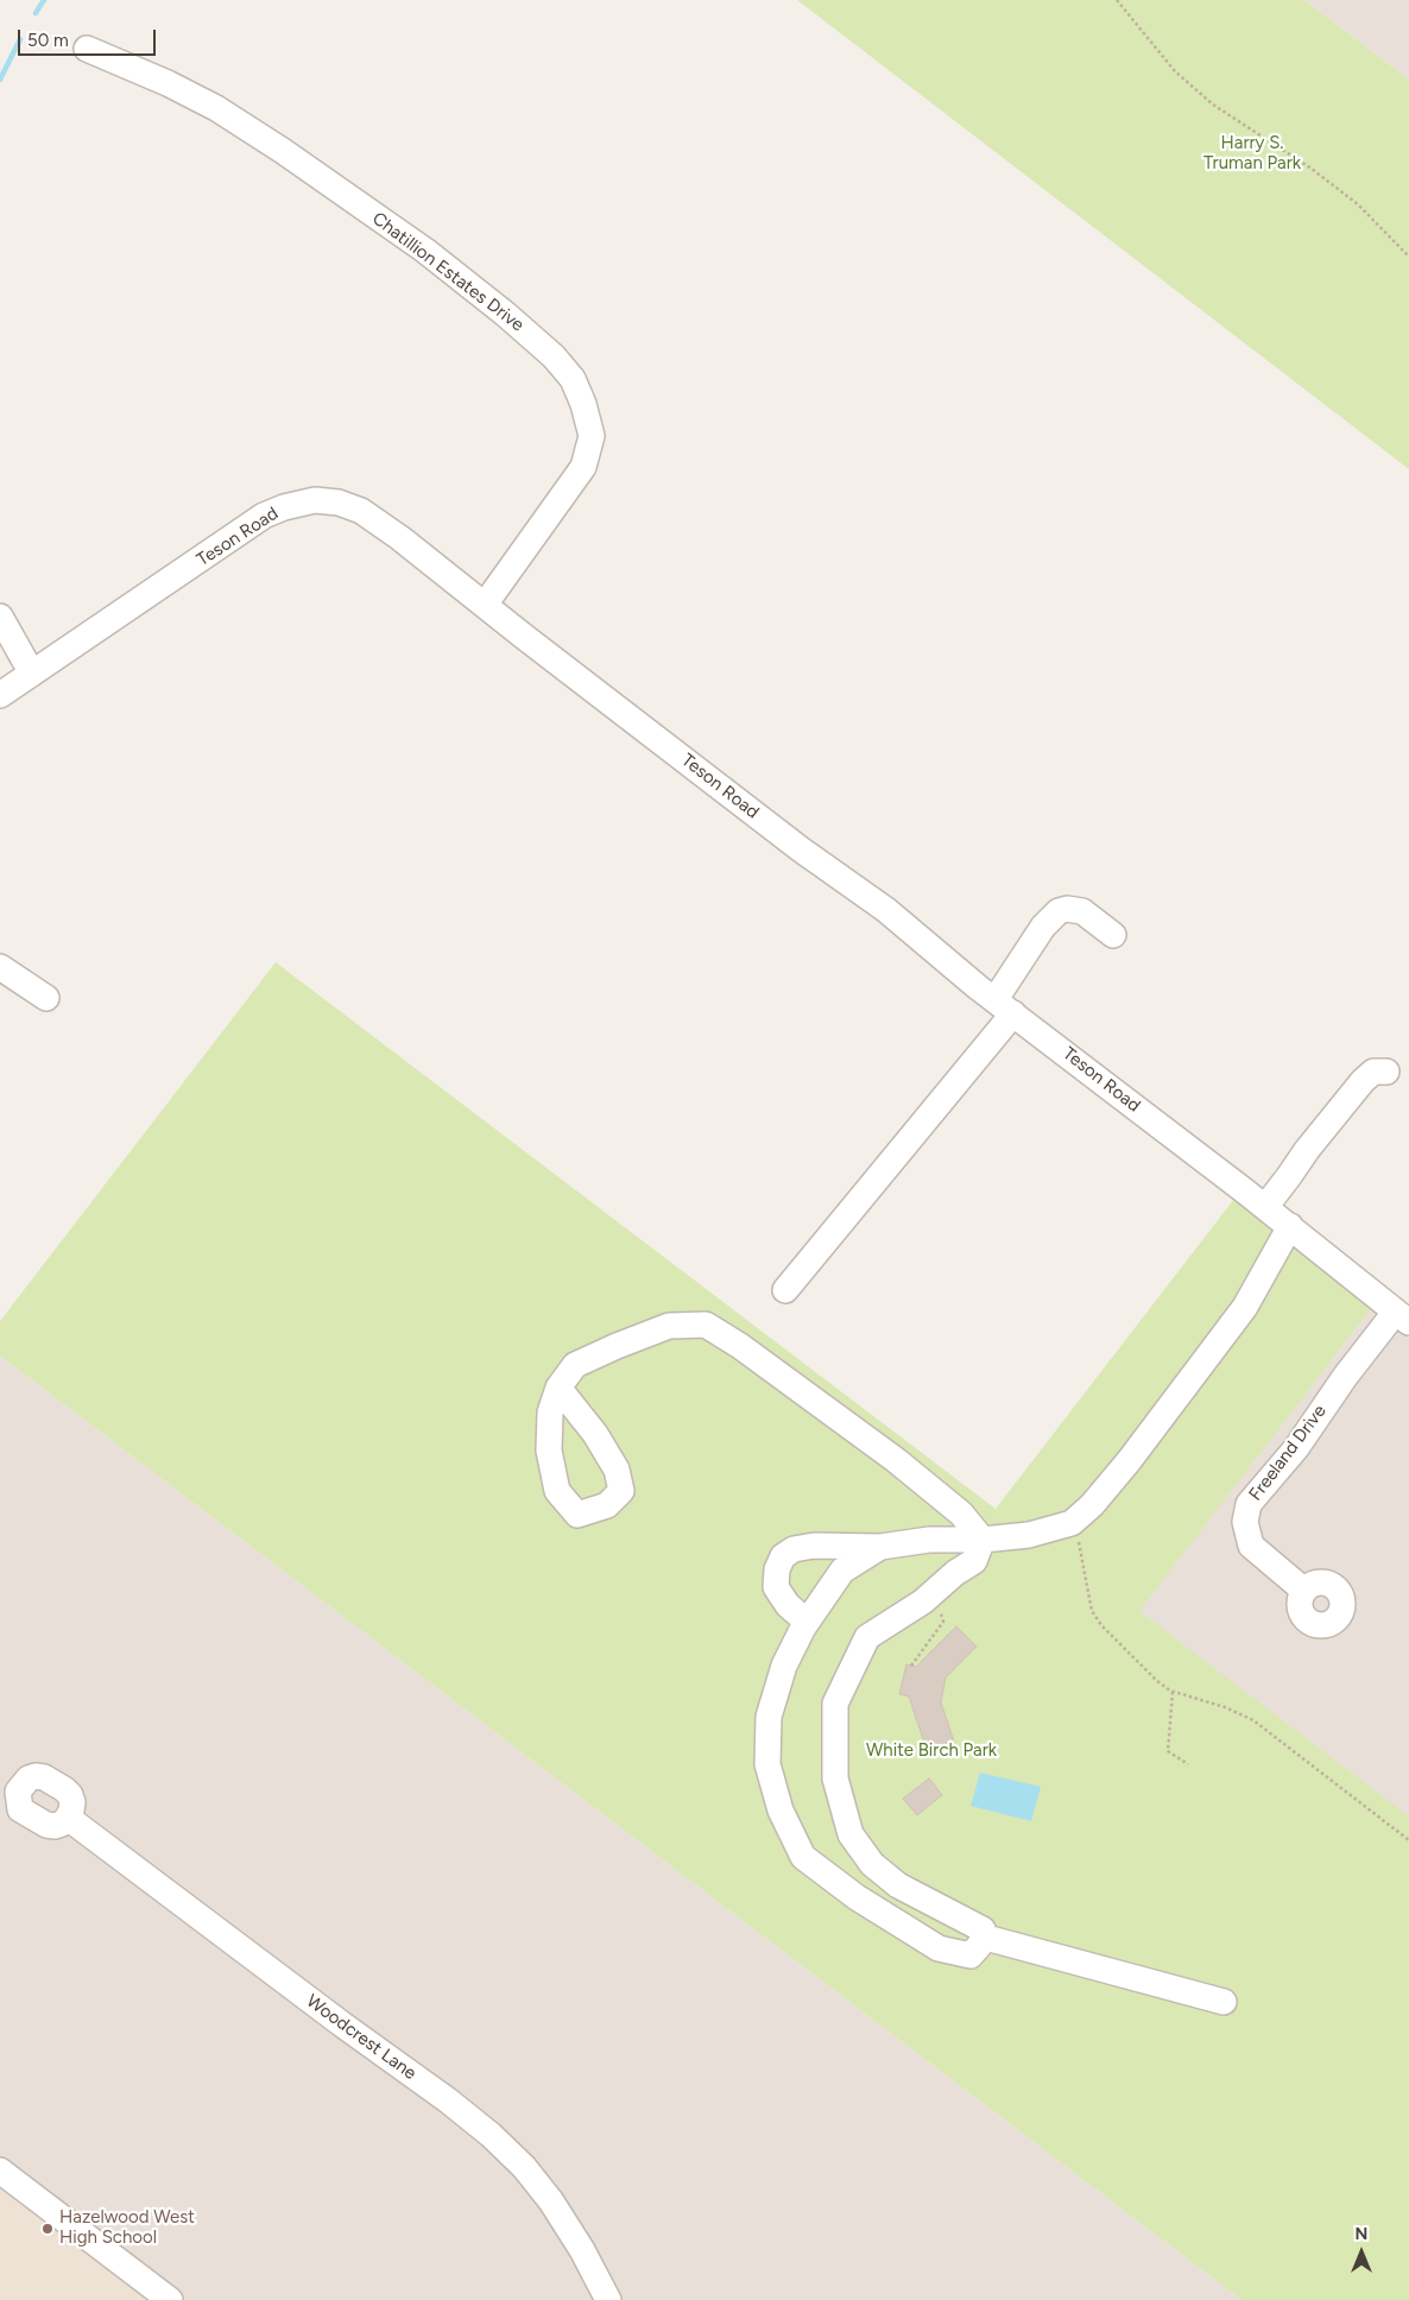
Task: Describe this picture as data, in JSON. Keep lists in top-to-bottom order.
{
  "streets": {
    "street": [
      "Chatillion Estates Drive",
      "Teson Road",
      "Freeland Drive",
      "Woodcrest Lane"
    ]
  },
  "crossings": [
    ["Chatillion Estates Drive", "Teson Road"],
    ["Teson Road", "Freeland Drive"]
  ],
  "parks": ["Harry S. Truman Park", "White Birch Park"],
  "places": ["Hazelwood West High School"],
  "scale_bar": "50 m",
  "north": "top"
}
